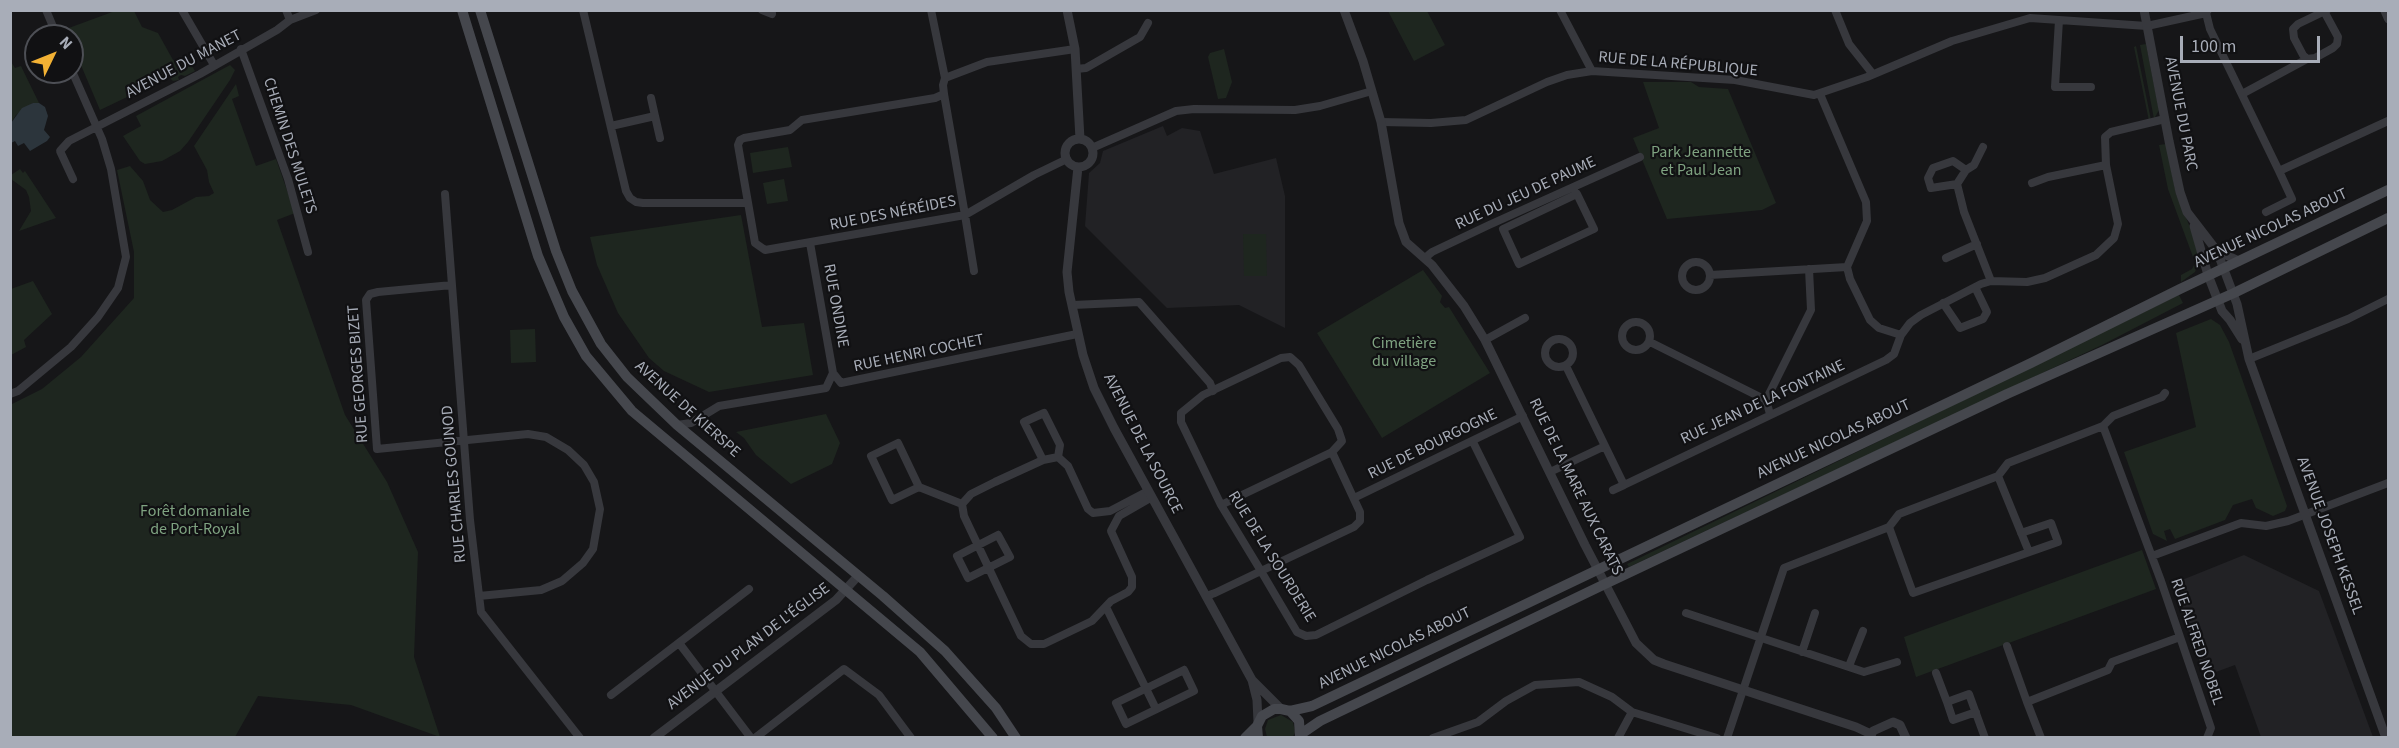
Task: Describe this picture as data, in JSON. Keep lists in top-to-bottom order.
{
  "streets": {
    "main road": ["AVENUE NICOLAS ABOUT", "AVENUE DE KIERSPE"],
    "street": [
      "AVENUE DU MANET",
      "RUE DE LA RÉPUBLIQUE",
      "AVENUE DU PARC",
      "CHEMIN DES MULETS",
      "RUE DU JEU DE PAUME",
      "RUE DES NÉRÉIDES",
      "RUE ONDINE",
      "RUE HENRI COCHET",
      "RUE GEORGES BIZET",
      "RUE JEAN DE LA FONTAINE",
      "AVENUE DE LA SOURCE",
      "RUE DE BOURGOGNE",
      "RUE CHARLES GOUNOD",
      "RUE DE LA MARE AUX CARATS",
      "AVENUE JOSEPH KESSEL",
      "RUE DE LA SOURDERIE",
      "RUE ALFRED NOBEL",
      "AVENUE DU PLAN DE L'ÉGLISE"
    ]
  },
  "crossings": [
    ["AVENUE DU MANET", "CHEMIN DES MULETS"],
    ["RUE DE LA RÉPUBLIQUE", "AVENUE DU PARC"],
    ["RUE DE LA RÉPUBLIQUE", "RUE DE LA MARE AUX CARATS"],
    ["AVENUE DU PARC", "AVENUE NICOLAS ABOUT"],
    ["AVENUE DU PARC", "AVENUE JOSEPH KESSEL"],
    ["RUE DU JEU DE PAUME", "RUE DE LA MARE AUX CARATS"],
    ["RUE DES NÉRÉIDES", "RUE ONDINE"],
    ["RUE DES NÉRÉIDES", "AVENUE DE LA SOURCE"],
    ["AVENUE NICOLAS ABOUT", "AVENUE DE LA SOURCE"],
    ["AVENUE NICOLAS ABOUT", "RUE DE LA MARE AUX CARATS"],
    ["AVENUE NICOLAS ABOUT", "AVENUE JOSEPH KESSEL"],
    ["RUE ONDINE", "RUE HENRI COCHET"],
    ["RUE HENRI COCHET", "AVENUE DE KIERSPE"],
    ["RUE HENRI COCHET", "AVENUE DE LA SOURCE"],
    ["RUE GEORGES BIZET", "RUE CHARLES GOUNOD"],
    ["AVENUE DE KIERSPE", "AVENUE DU PLAN DE L'ÉGLISE"],
    ["RUE DE BOURGOGNE", "RUE DE LA MARE AUX CARATS"],
    ["RUE DE BOURGOGNE", "RUE DE LA SOURDERIE"]
  ],
  "parks": ["Park Jeannette et Paul Jean", "Cimetière du village", "Forêt domaniale de Port-Royal"],
  "scale_bar": "100 m",
  "north": "top right"
}
